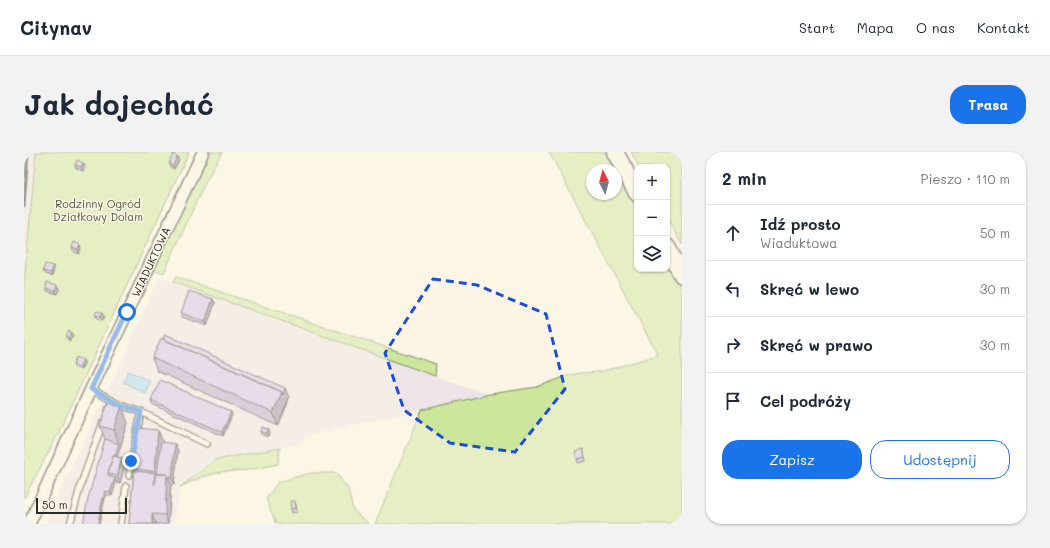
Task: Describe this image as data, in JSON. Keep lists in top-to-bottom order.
{
  "streets": {
    "street": ["WIADUKTOWA"]
  },
  "parks": ["Rodzinny Ogród Działkowy Dolam"],
  "scale_bar": "50 m",
  "north": "top",
  "page": {
    "header": "Citynav",
    "nav": [
      "Start",
      "Mapa",
      "O nas",
      "Kontakt"
    ],
    "buttons": [
      "Trasa",
      ["Zapisz", "Udostępnij"]
    ],
    "title": "Jak dojechać",
    "heading": ["2 min", "Pieszo · 110 m"],
    "map_buttons": ["+", "−"],
    "list": [
      ["Idź prosto", "Wiaduktowa", "50 m"],
      ["Skręć w lewo", "30 m"],
      ["Skręć w prawo", "30 m"],
      "Cel podróży"
    ],
    "scale": "50 m"
  }
}
